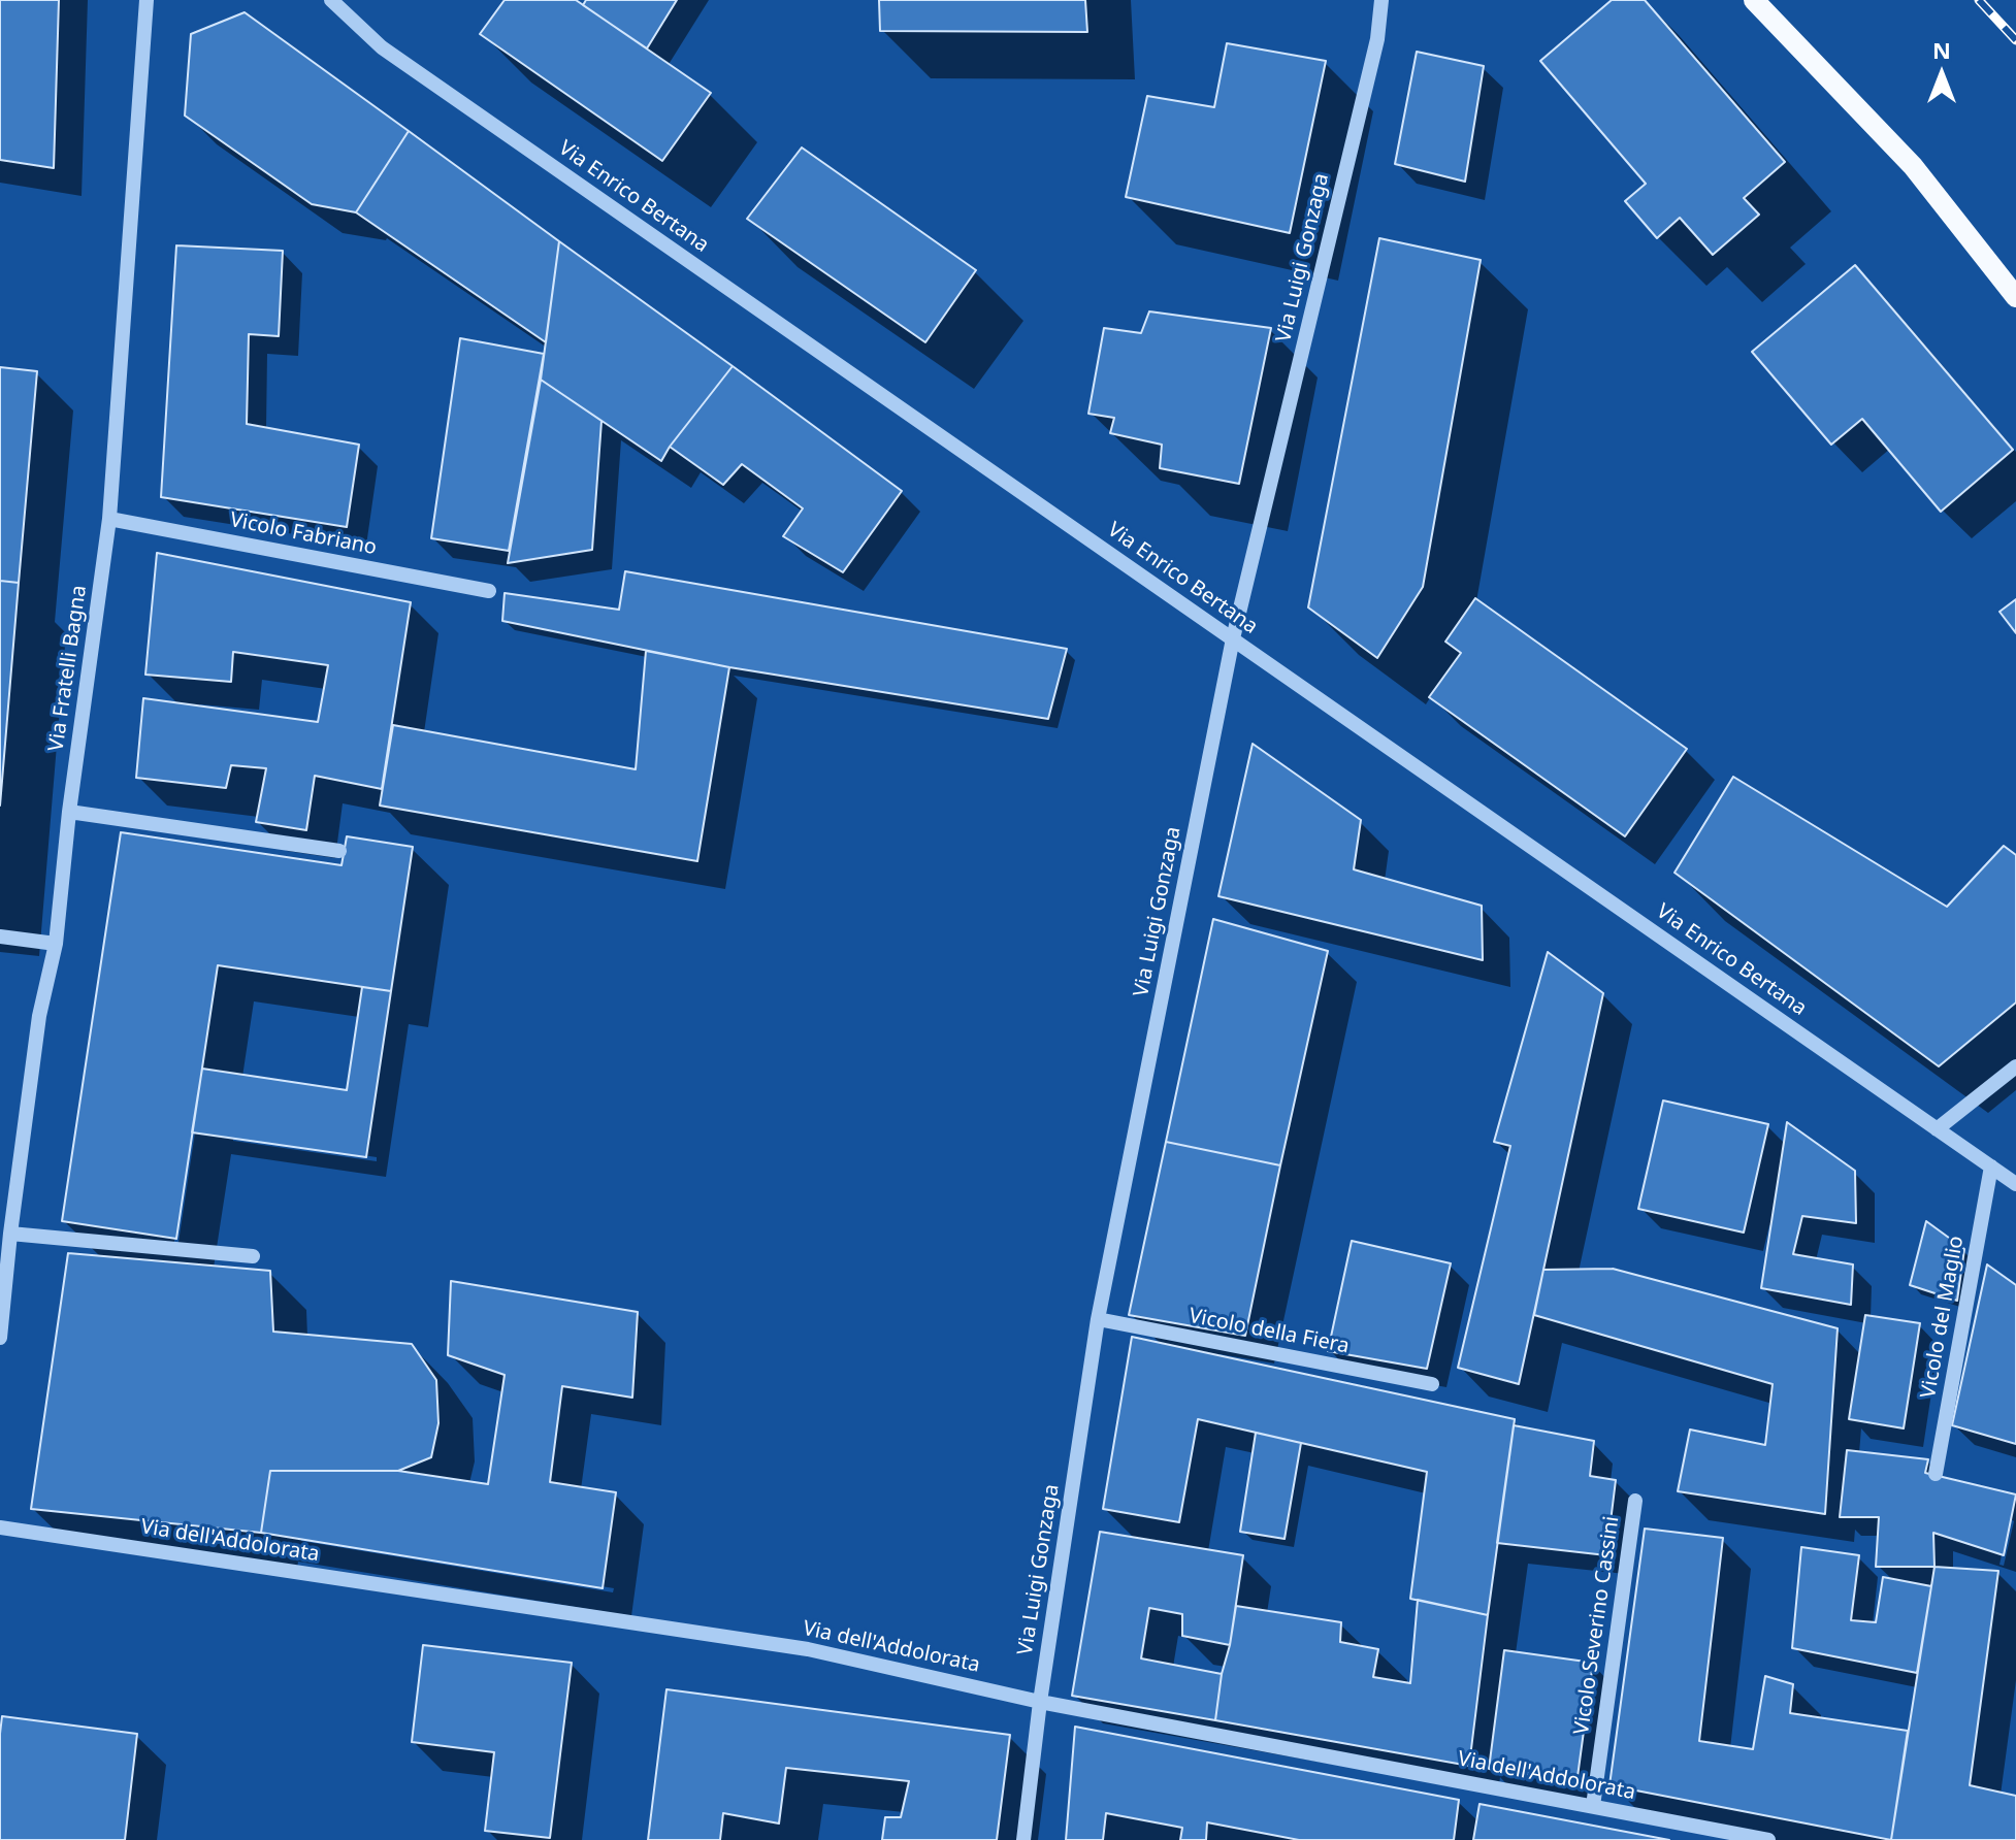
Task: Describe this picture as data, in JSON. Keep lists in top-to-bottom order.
{
  "streets": {
    "street": [
      "Via Enrico Bertana",
      "Via Luigi Gonzaga",
      "Vicolo Fabriano",
      "Via Fratelli Bagna",
      "Vicolo del Maglio",
      "Vicolo della Fiera",
      "Via dell'Addolorata",
      "Vicolo Severino Cassini"
    ]
  },
  "crossings": [
    ["Via Enrico Bertana", "Via Luigi Gonzaga"],
    ["Via Enrico Bertana", "Vicolo del Maglio"],
    ["Via Luigi Gonzaga", "Vicolo della Fiera"],
    ["Via Luigi Gonzaga", "Via dell'Addolorata"],
    ["Vicolo Fabriano", "Via Fratelli Bagna"],
    ["Via dell'Addolorata", "Vicolo Severino Cassini"]
  ],
  "north": "top"
}
